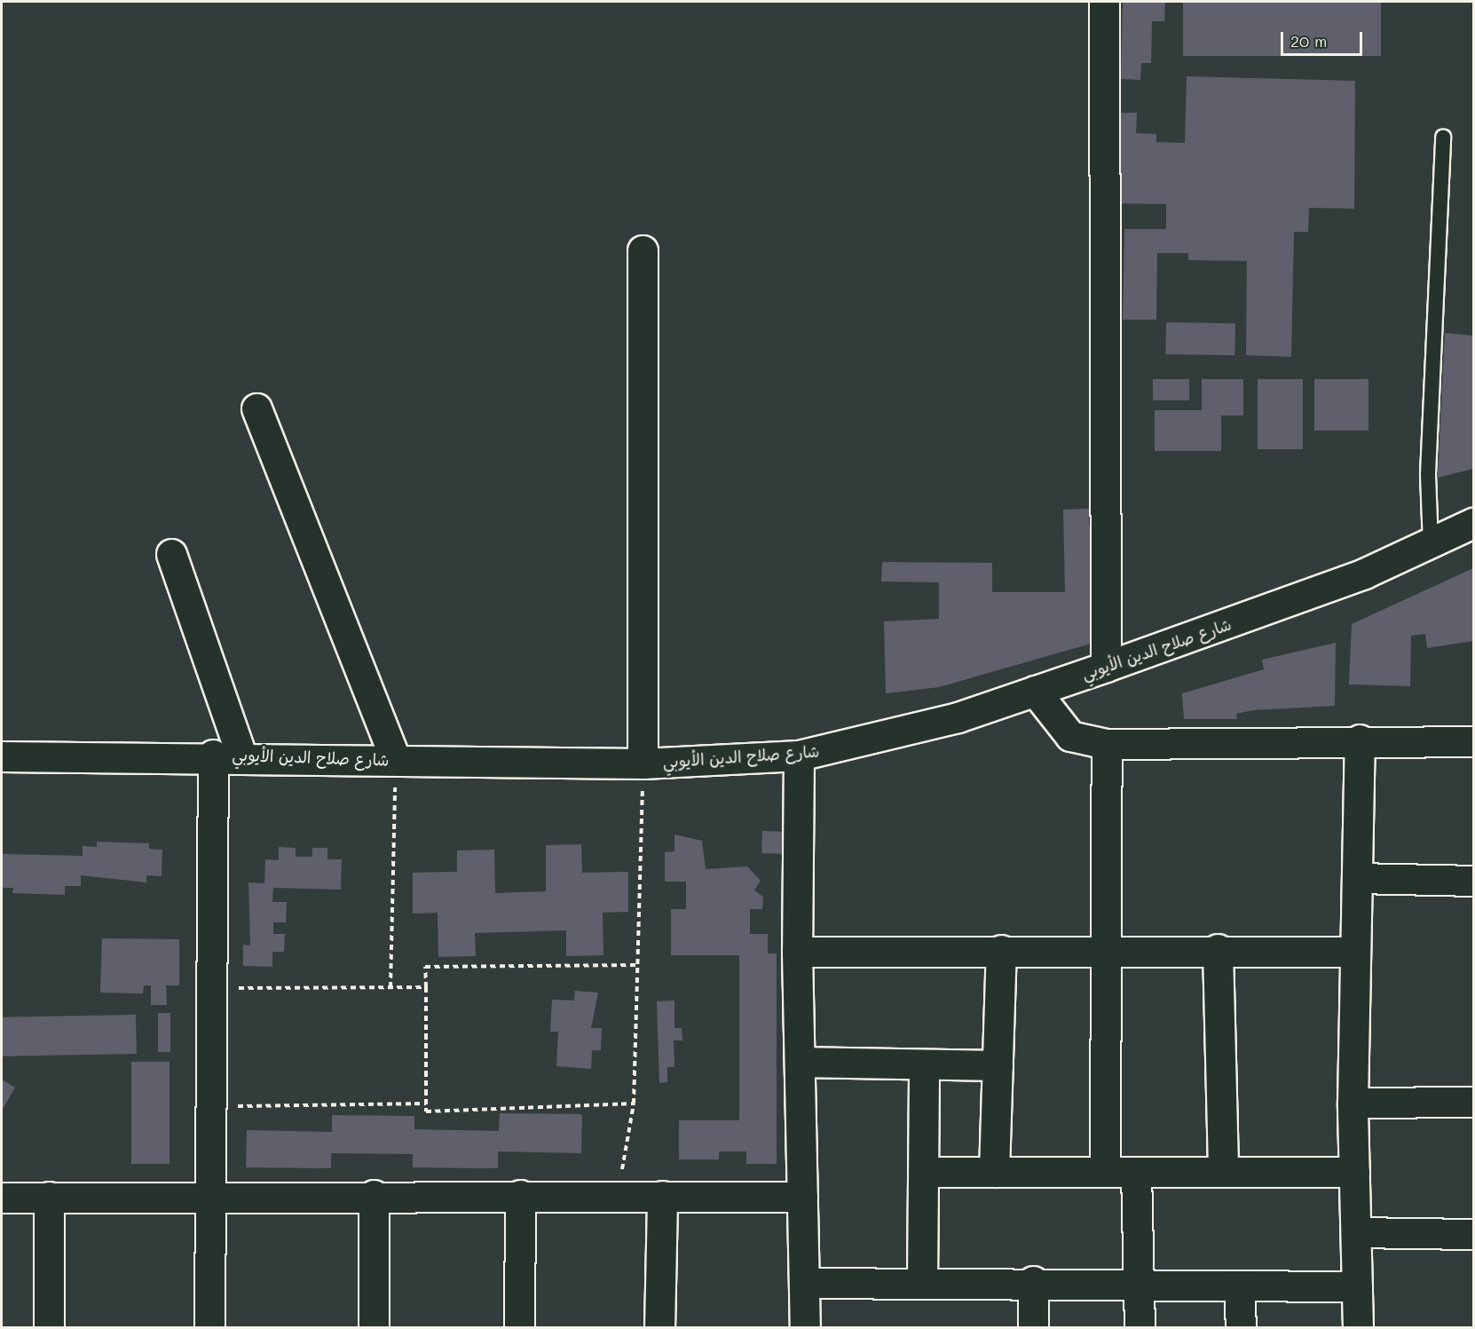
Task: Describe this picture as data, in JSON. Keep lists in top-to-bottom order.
{
  "streets": {
    "street": ["شارع صلاح الدين الأيوبي"]
  },
  "scale_bar": "20 m"
}
